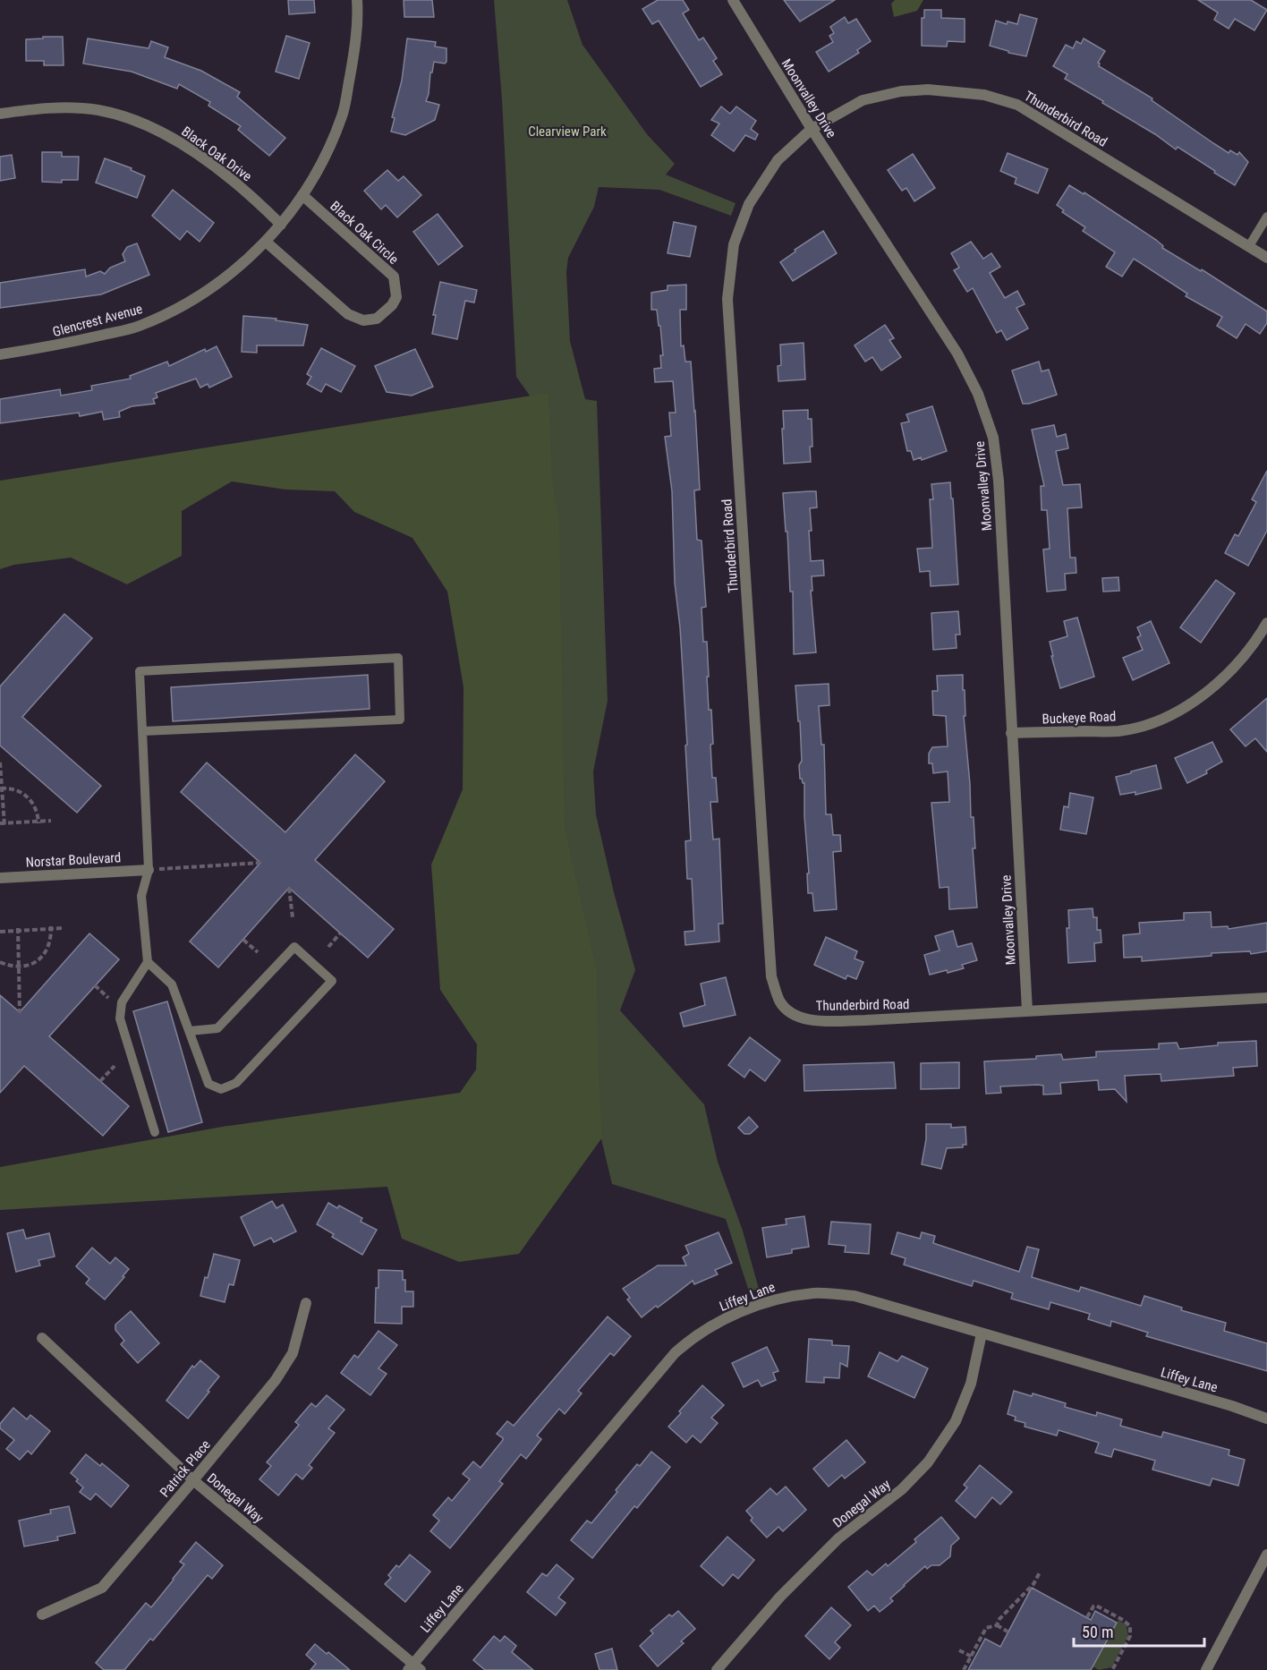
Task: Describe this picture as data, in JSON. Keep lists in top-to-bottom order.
{
  "streets": {
    "street": [
      "Moonvalley Drive",
      "Thunderbird Road",
      "Black Oak Drive",
      "Black Oak Circle",
      "Glencrest Avenue",
      "Buckeye Road",
      "Norstar Boulevard",
      "Liffey Lane",
      "Patrick Place",
      "Donegal Way"
    ]
  },
  "crossings": [
    ["Moonvalley Drive", "Thunderbird Road"],
    ["Moonvalley Drive", "Buckeye Road"],
    ["Black Oak Drive", "Glencrest Avenue"],
    ["Black Oak Circle", "Glencrest Avenue"],
    ["Liffey Lane", "Donegal Way"],
    ["Patrick Place", "Donegal Way"]
  ],
  "parks": ["Clearview Park"],
  "scale_bar": "50 m"
}
